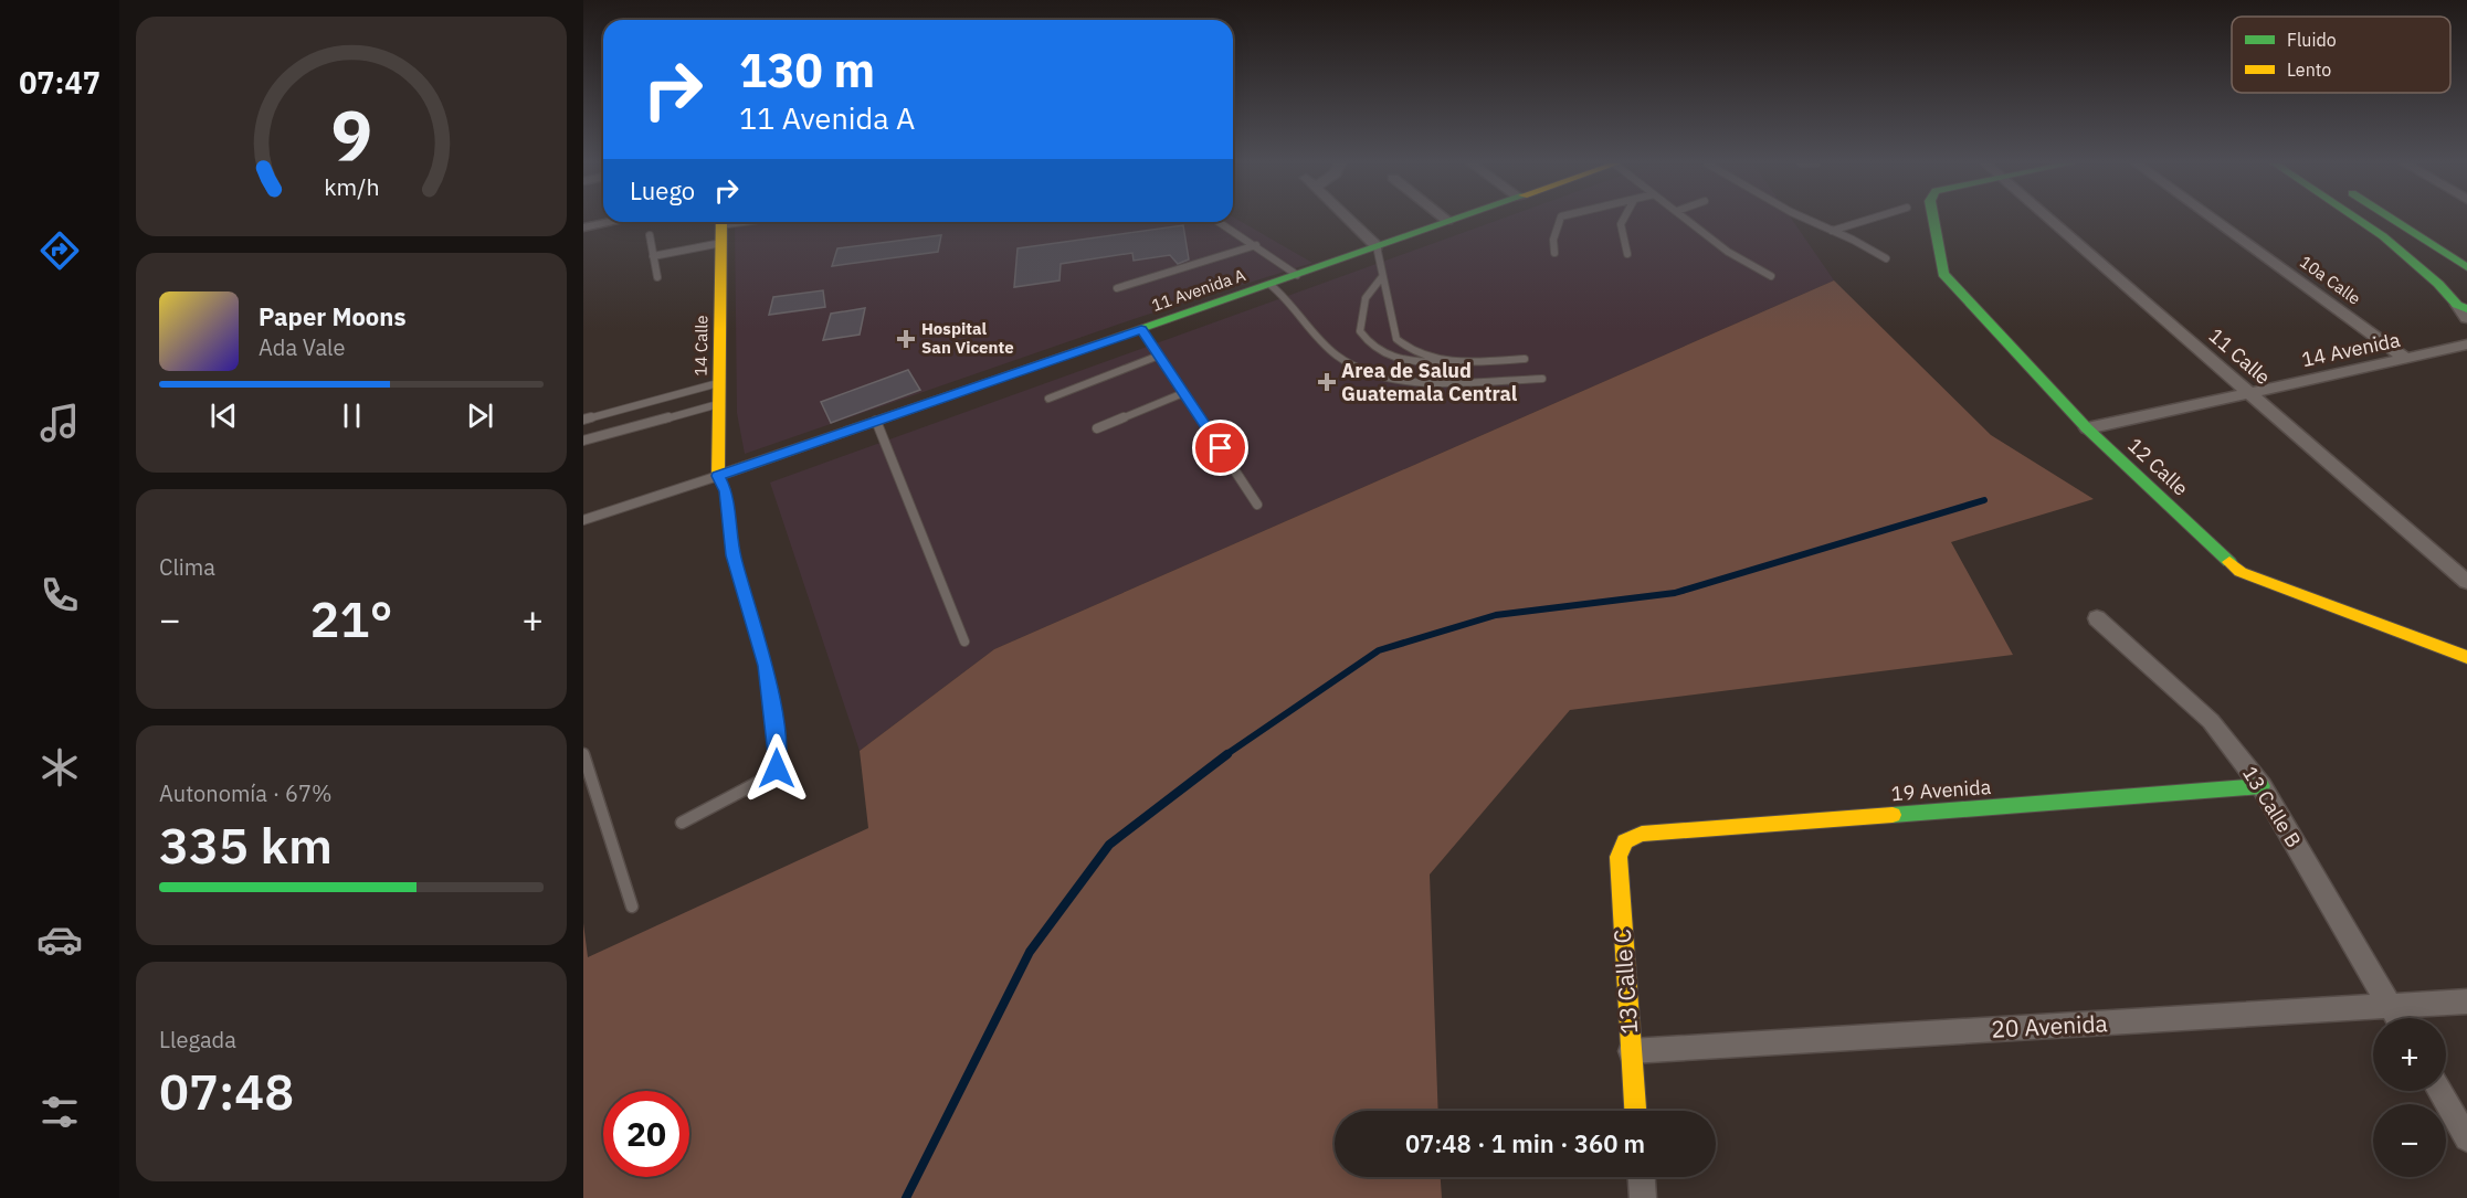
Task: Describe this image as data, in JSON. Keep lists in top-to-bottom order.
{
  "streets": {
    "street": [
      "10a Calle",
      "11 Avenida A",
      "14 Calle",
      "14 Avenida",
      "11 Calle",
      "12 Calle",
      "19 Avenida",
      "13 Calle B",
      "13 Calle C",
      "20 Avenida"
    ]
  },
  "crossings": [
    ["10a Calle", "14 Avenida"],
    ["11 Avenida A", "14 Calle"],
    ["14 Avenida", "11 Calle"],
    ["14 Avenida", "12 Calle"],
    ["19 Avenida", "13 Calle B"],
    ["19 Avenida", "13 Calle C"],
    ["13 Calle B", "20 Avenida"],
    ["13 Calle C", "20 Avenida"]
  ],
  "places": {
    "health": ["Hospital San Vicente", "Area de Salud Guatemala Central"]
  },
  "legend": ["Fluido", "Lento"],
  "page": {
    "tabs": "07:47",
    "turn": ["130 m", "11 Avenida A"],
    "then": "Luego",
    "song": ["Paper Moons", "Ada Vale"],
    "tile": [
      "Clima",
      ["Autonomía · 67%", "335 km"],
      ["Llegada", "07:48"]
    ],
    "heat": ["−", "21°", "+"],
    "map_buttons": ["+", "−"],
    "limit": "20",
    "trip": "07:48 · 1 min · 360 m",
    "gauge": ["9", "km/h"]
  }
}
